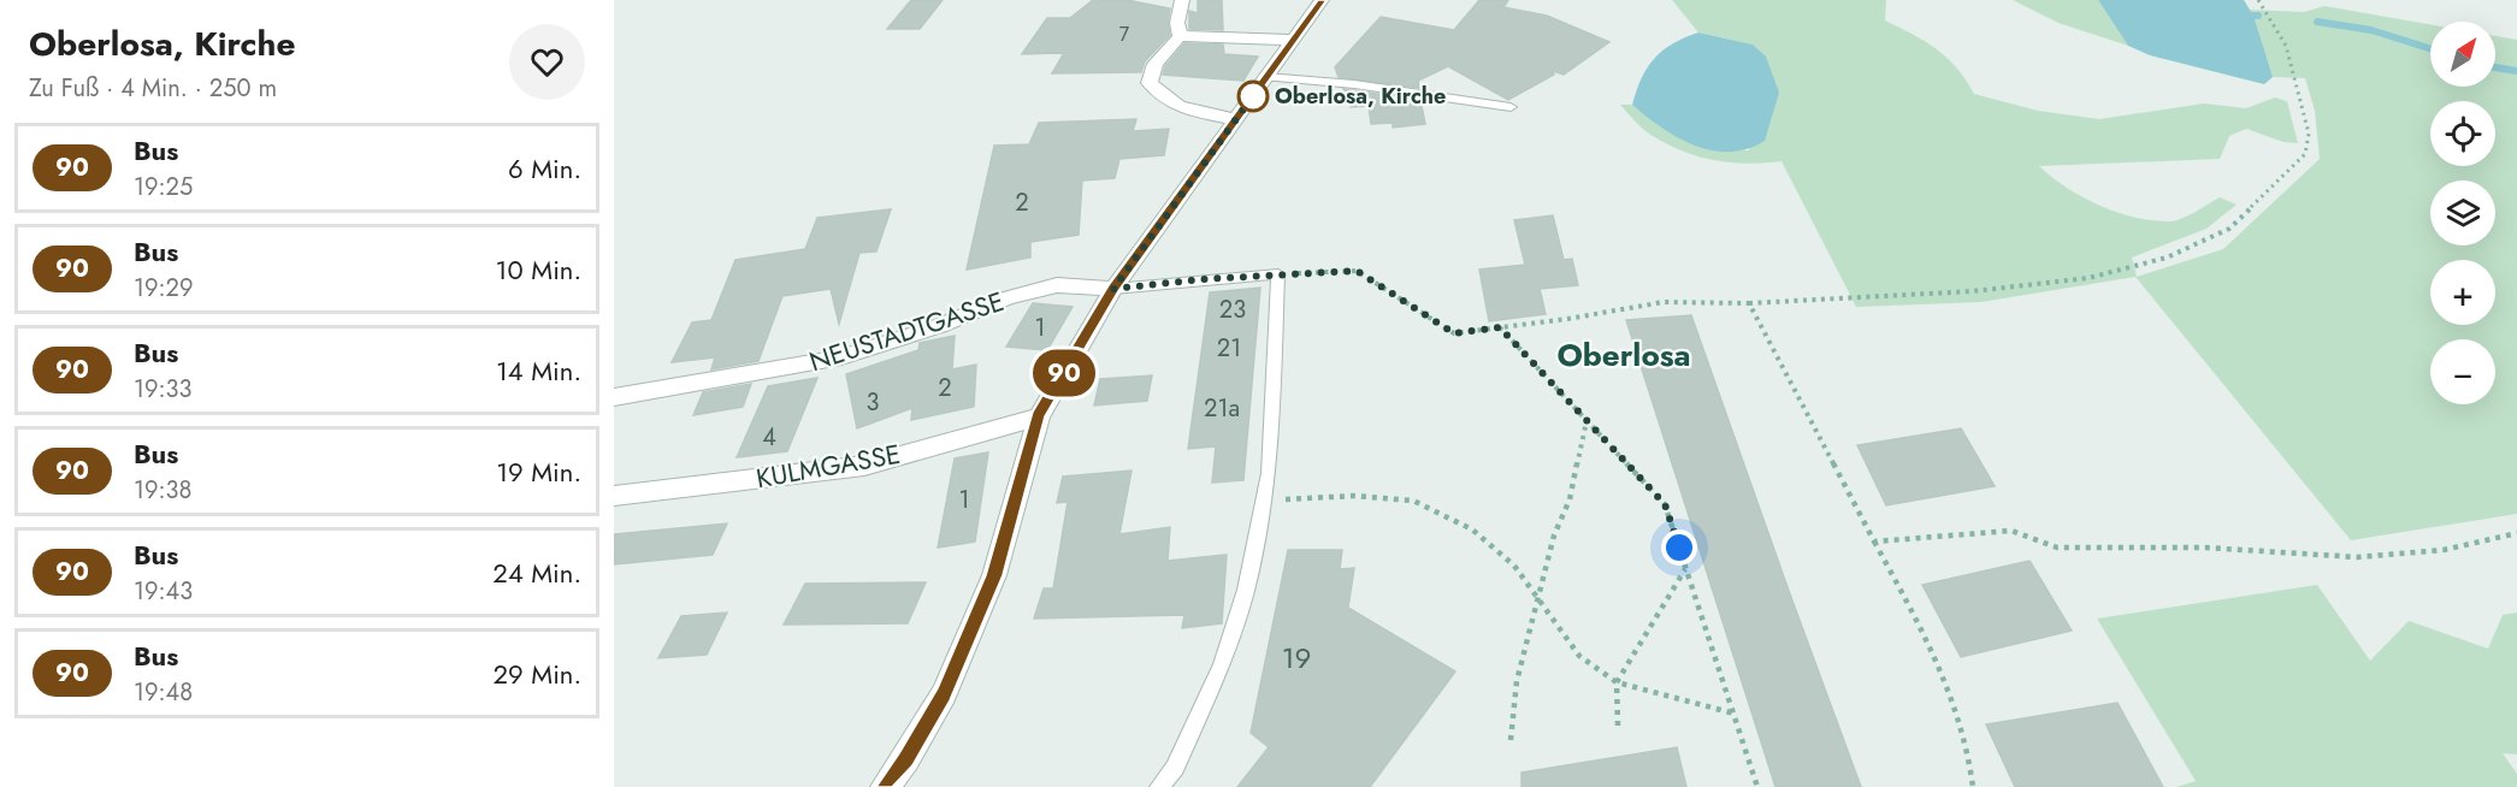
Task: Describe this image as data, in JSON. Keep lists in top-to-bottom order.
{
  "streets": {
    "street": ["NEUSTADTGASSE", "KULMGASSE"]
  },
  "districts": ["Oberlosa"],
  "places": ["Oberlosa, Kirche"],
  "lines": ["bus line 90"],
  "house_numbers": [
    "7",
    "2",
    "23",
    "1",
    "21",
    "2",
    "3",
    "21a",
    "4",
    "1",
    "19"
  ],
  "north": "top right",
  "page": {
    "heading": ["Oberlosa, Kirche", "Zu Fuß · 4 Min. · 250 m"],
    "on_map": "90",
    "map_buttons": ["+", "−"],
    "list": [
      {
        "mark": "90",
        "name": "Bus",
        "note": "19:25",
        "value": "6 Min."
      },
      {
        "mark": "90",
        "name": "Bus",
        "note": "19:29",
        "value": "10 Min."
      },
      {
        "mark": "90",
        "name": "Bus",
        "note": "19:33",
        "value": "14 Min."
      },
      {
        "mark": "90",
        "name": "Bus",
        "note": "19:38",
        "value": "19 Min."
      },
      {
        "mark": "90",
        "name": "Bus",
        "note": "19:43",
        "value": "24 Min."
      },
      {
        "mark": "90",
        "name": "Bus",
        "note": "19:48",
        "value": "29 Min."
      }
    ]
  }
}
